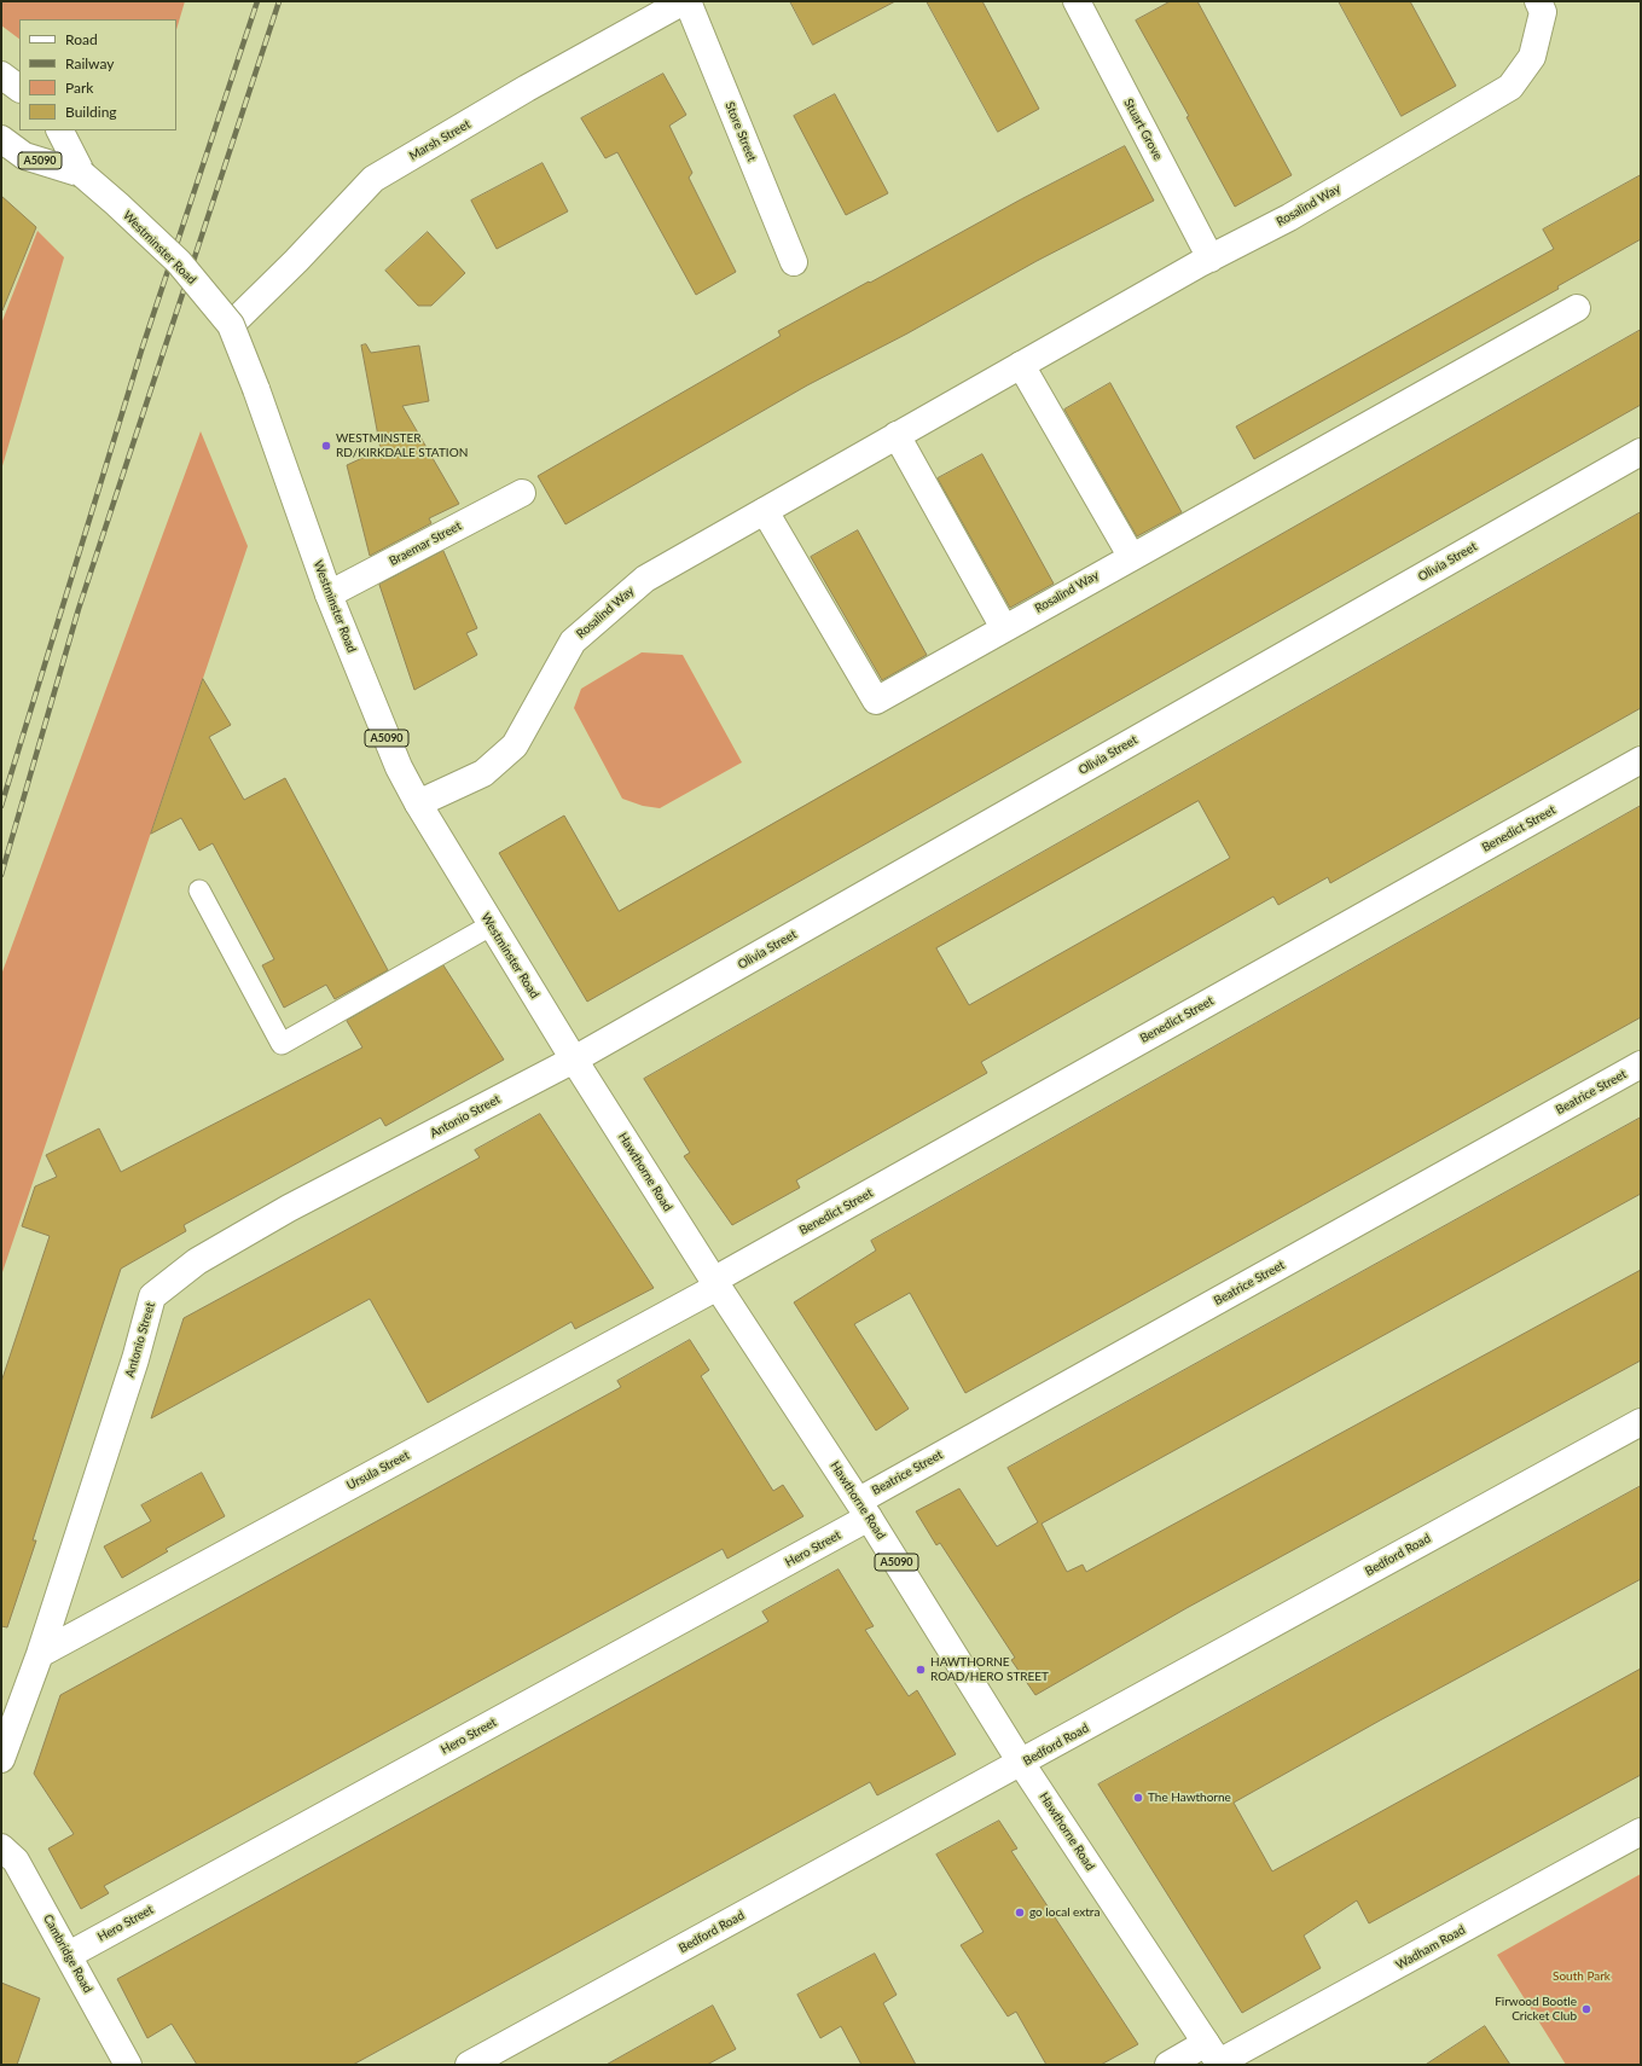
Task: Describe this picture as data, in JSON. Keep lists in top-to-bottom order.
{
  "streets": {
    "street": [
      "Stuart Grove",
      "Store Street",
      "Marsh Street",
      "A5090",
      "Rosalind Way",
      "Westminster Road",
      "Braemar Street",
      "Olivia Street",
      "Benedict Street",
      "Beatrice Street",
      "Antonio Street",
      "Hawthorne Road",
      "Ursula Street",
      "Hero Street",
      "Bedford Road",
      "Wadham Road",
      "Cambridge Road"
    ]
  },
  "crossings": [
    ["Stuart Grove", "Rosalind Way"],
    ["Store Street", "Marsh Street"],
    ["Marsh Street", "Westminster Road"],
    ["Rosalind Way", "Westminster Road"],
    ["Westminster Road", "Braemar Street"],
    ["Westminster Road", "Olivia Street"],
    ["Westminster Road", "Antonio Street"],
    ["Westminster Road", "Hawthorne Road"],
    ["Olivia Street", "Antonio Street"],
    ["Olivia Street", "Hawthorne Road"],
    ["Benedict Street", "Hawthorne Road"],
    ["Benedict Street", "Ursula Street"],
    ["Beatrice Street", "Hawthorne Road"],
    ["Beatrice Street", "Hero Street"],
    ["Antonio Street", "Hawthorne Road"],
    ["Antonio Street", "Ursula Street"],
    ["Hawthorne Road", "Ursula Street"],
    ["Hawthorne Road", "Hero Street"],
    ["Hawthorne Road", "Bedford Road"],
    ["Hawthorne Road", "Wadham Road"],
    ["Hero Street", "Cambridge Road"]
  ],
  "parks": ["South Park"],
  "places": [
    "WESTMINSTER RD/KIRKDALE STATION",
    "HAWTHORNE ROAD/HERO STREET",
    "The Hawthorne",
    "go local extra",
    "Firwood Bootle Cricket Club"
  ],
  "legend": [
    "Road",
    "Railway",
    "Park",
    "Building"
  ]
}
